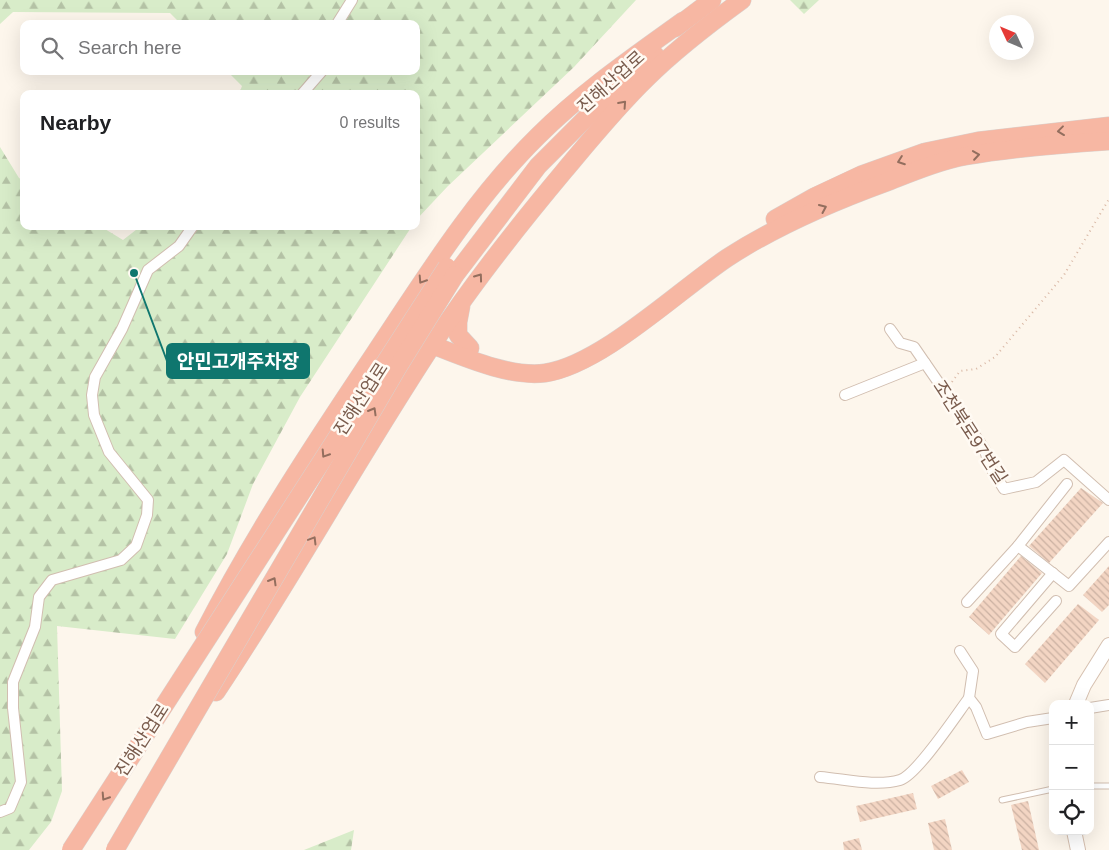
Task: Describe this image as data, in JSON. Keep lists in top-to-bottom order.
{
  "streets": {
    "highway": ["진해산업로"],
    "street": ["조천북로97번길"]
  },
  "places": ["안민고개주차장"],
  "north": "top left",
  "page": {
    "search": "Search here",
    "heading": ["Nearby", "0 results"],
    "map_buttons": ["+", "−"]
  }
}
